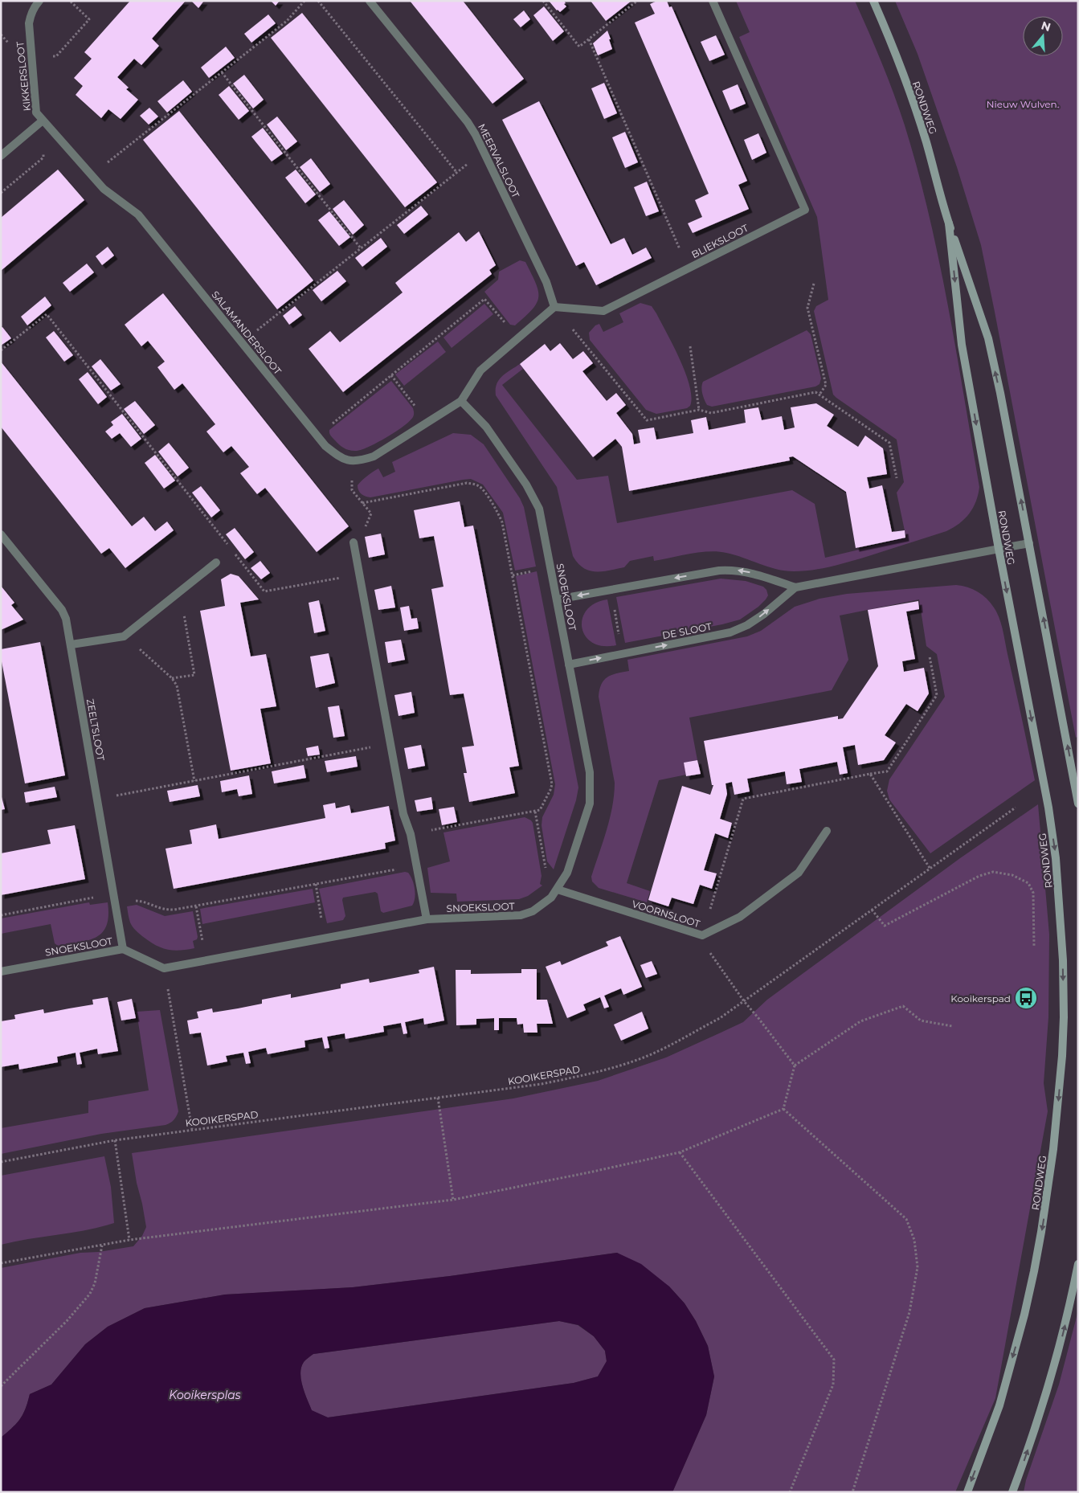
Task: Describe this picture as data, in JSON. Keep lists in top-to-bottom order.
{
  "streets": {
    "main road": ["RONDWEG"],
    "street": [
      "KIKKERSLOOT",
      "MEERVALSLOOT",
      "BLIEKSLOOT",
      "SALAMANDERSLOOT",
      "SNOEKSLOOT",
      "DE SLOOT",
      "ZEELTSLOOT",
      "VOORNSLOOT"
    ],
    "path": ["KOOIKERSPAD"]
  },
  "crossings": [
    ["KIKKERSLOOT", "SALAMANDERSLOOT"],
    ["RONDWEG", "DE SLOOT"],
    ["MEERVALSLOOT", "BLIEKSLOOT"],
    ["SNOEKSLOOT", "DE SLOOT"],
    ["SNOEKSLOOT", "ZEELTSLOOT"],
    ["SNOEKSLOOT", "VOORNSLOOT"]
  ],
  "water": ["Kooikersplas"],
  "parks": ["Nieuw Wulven."],
  "places": {
    "bus stop": ["Kooikerspad"]
  },
  "north": "top"
}
